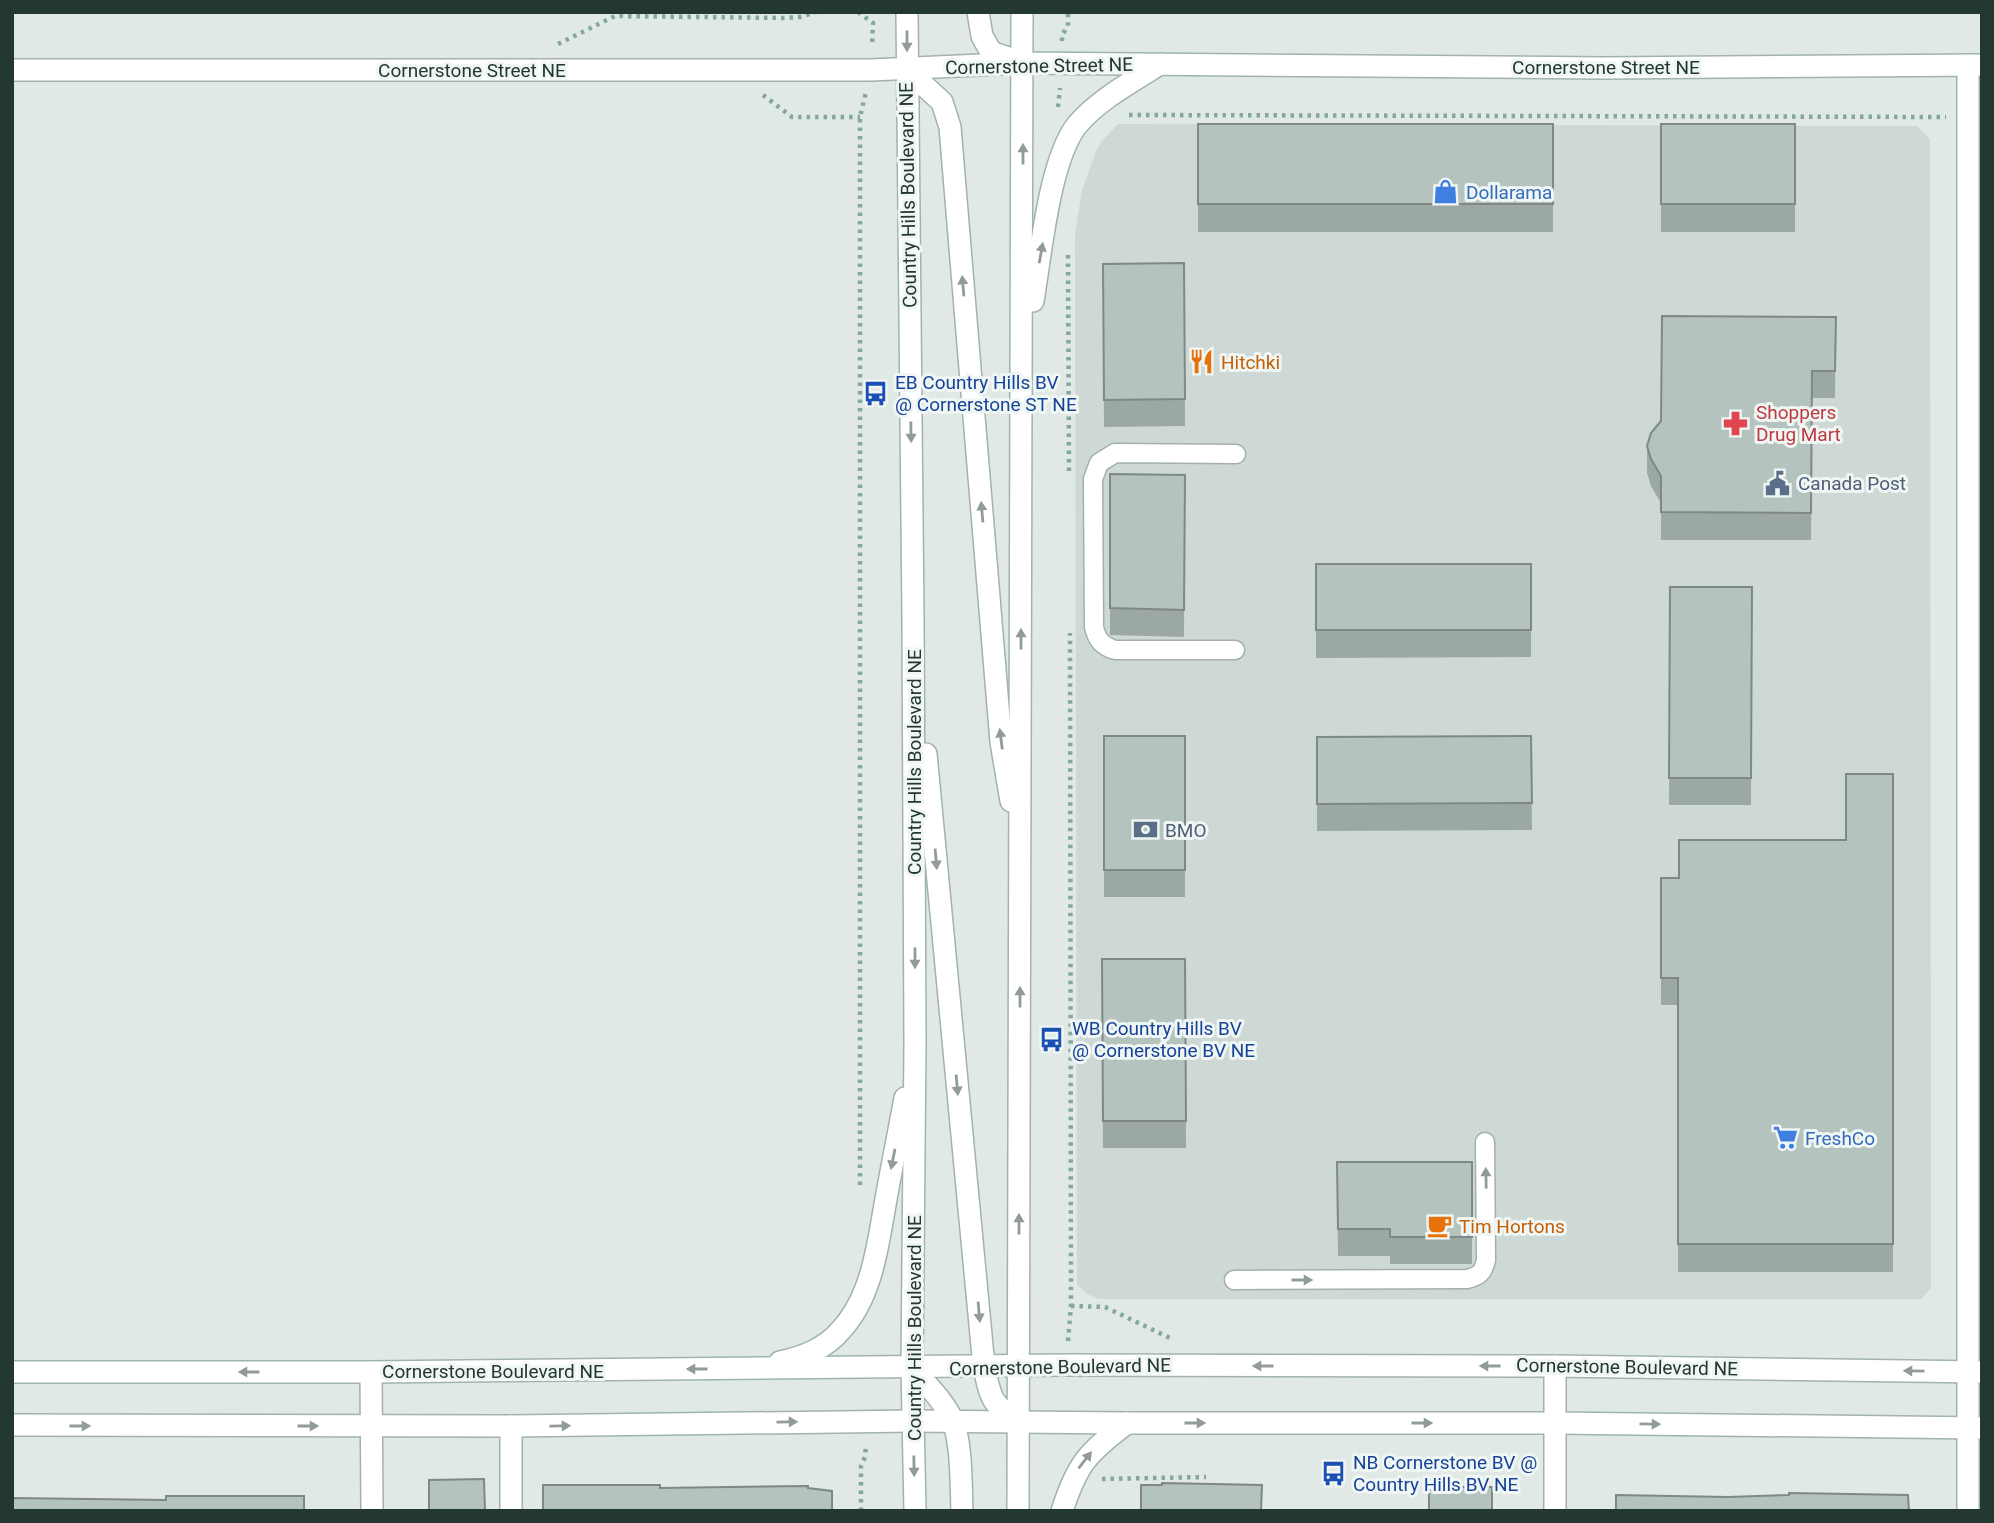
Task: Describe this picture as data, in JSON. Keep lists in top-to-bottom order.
{
  "streets": {
    "street": ["Cornerstone Street NE", "Country Hills Boulevard NE", "Cornerstone Boulevard NE"]
  },
  "crossings": [
    ["Cornerstone Street NE", "Country Hills Boulevard NE"],
    ["Country Hills Boulevard NE", "Cornerstone Boulevard NE"]
  ],
  "places": {
    "shop": ["Dollarama"],
    "restaurant": ["Hitchki"],
    "bus stop": ["EB Country Hills BV @ Cornerstone ST NE", "WB Country Hills BV @ Cornerstone BV NE", "NB Cornerstone BV @ Country Hills BV NE"],
    "pharmacy": ["Shoppers Drug Mart"],
    "public building": ["Canada Post"],
    "bank": ["BMO"],
    "supermarket": ["FreshCo"],
    "cafe": ["Tim Hortons"]
  }
}
